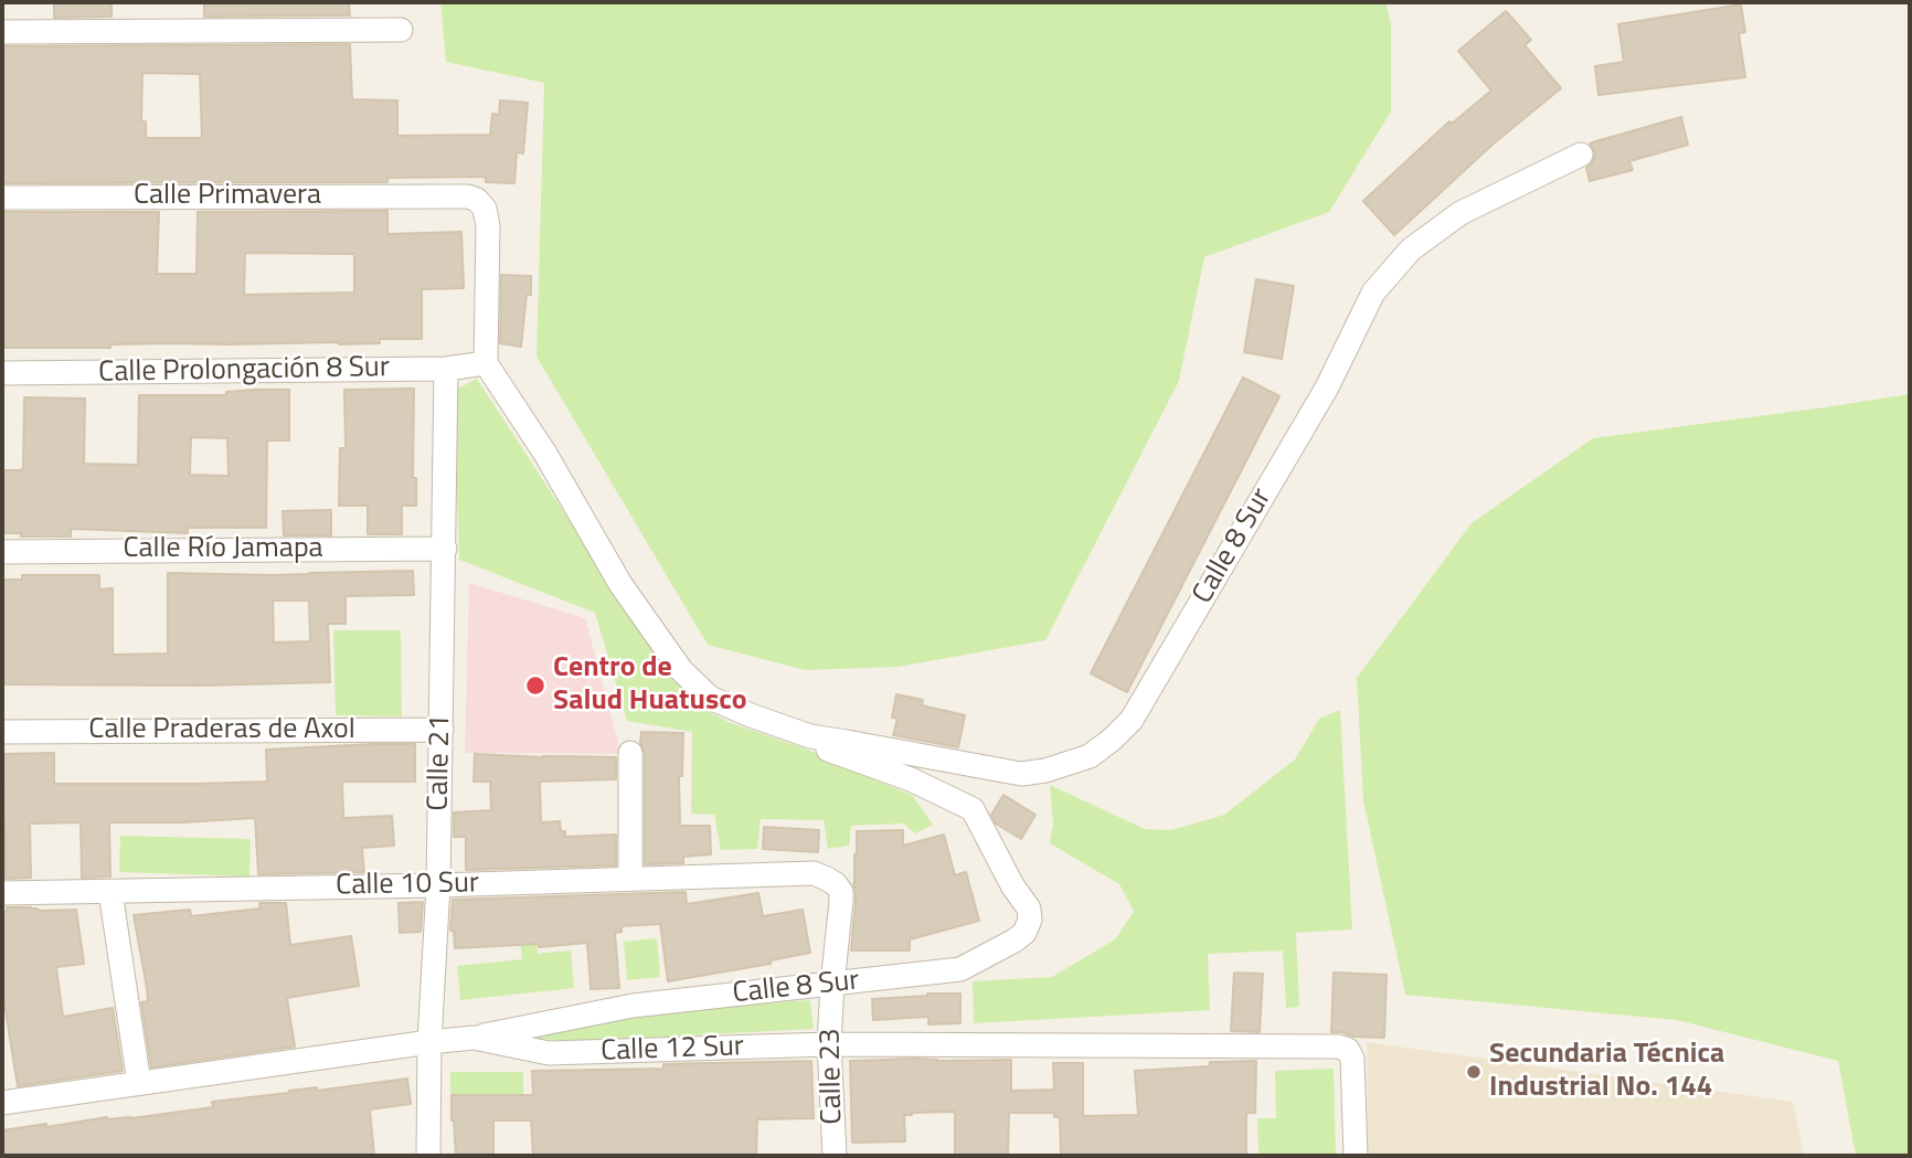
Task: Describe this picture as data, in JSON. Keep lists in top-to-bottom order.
{
  "streets": {
    "street": [
      "Calle Primavera",
      "Calle Prolongación 8 Sur",
      "Calle 8 Sur",
      "Calle Río Jamapa",
      "Calle Praderas de Axol",
      "Calle 21",
      "Calle 10 Sur",
      "Calle 12 Sur",
      "Calle 23"
    ]
  },
  "crossings": [
    ["Calle Primavera", "Calle Prolongación 8 Sur"],
    ["Calle Primavera", "Calle 8 Sur"],
    ["Calle Prolongación 8 Sur", "Calle 8 Sur"],
    ["Calle Prolongación 8 Sur", "Calle 21"],
    ["Calle 8 Sur", "Calle 12 Sur"],
    ["Calle 8 Sur", "Calle 23"],
    ["Calle Río Jamapa", "Calle 21"],
    ["Calle Praderas de Axol", "Calle 21"],
    ["Calle 21", "Calle 10 Sur"],
    ["Calle 21", "Calle 12 Sur"],
    ["Calle 10 Sur", "Calle 23"],
    ["Calle 12 Sur", "Calle 23"]
  ],
  "places": ["Centro de Salud Huatusco", "Secundaria Técnica Industrial No. 144"]
}
